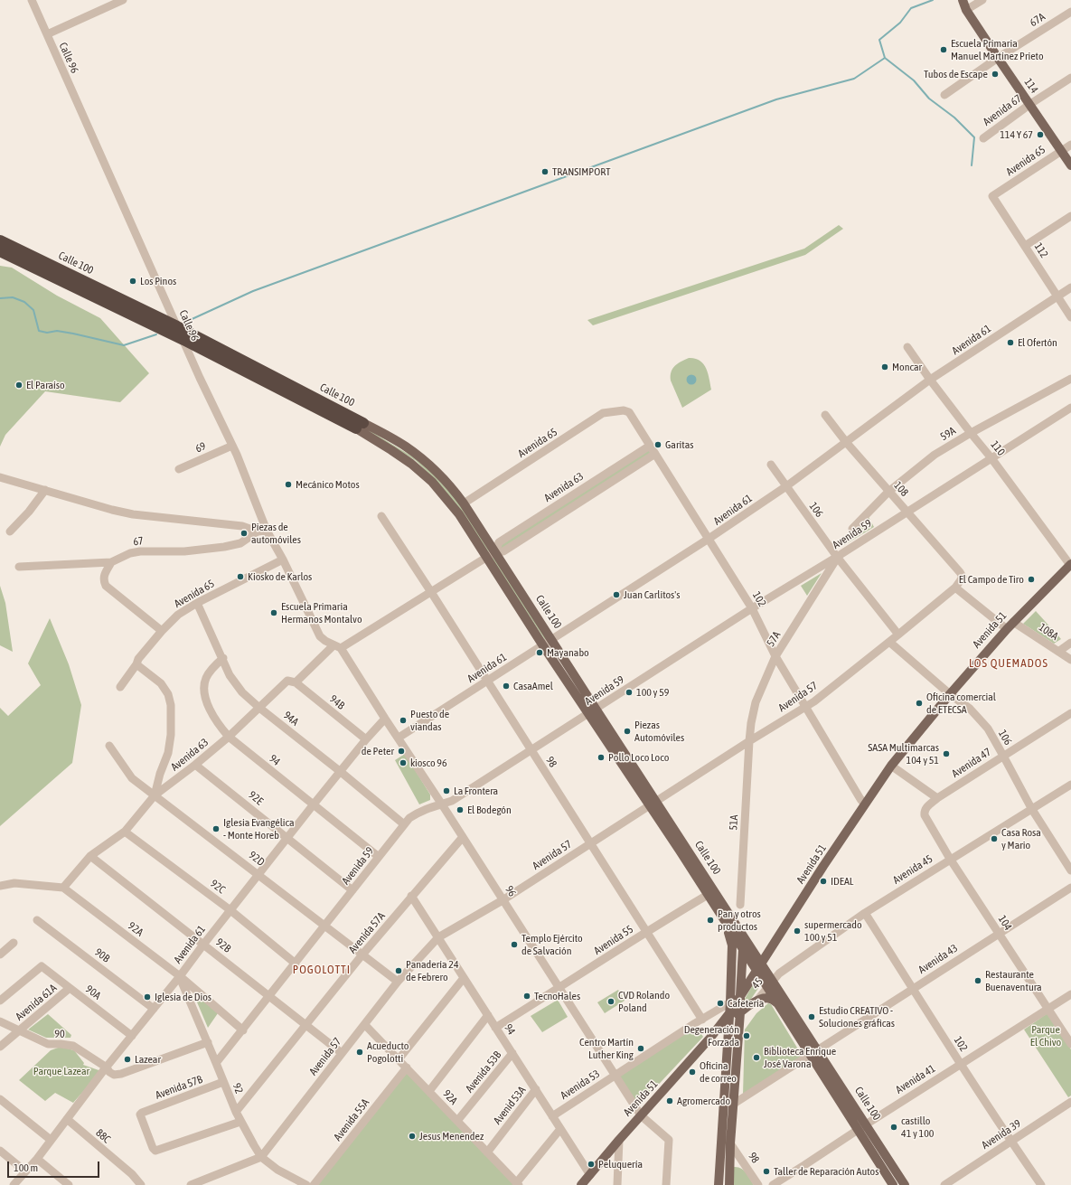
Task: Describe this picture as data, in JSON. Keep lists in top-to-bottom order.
{
  "streets": {
    "highway": ["Calle 100"],
    "main road": ["114", "Avenida 51"],
    "street": [
      "67A",
      "Calle 96",
      "Avenida 67",
      "Avenida 65",
      "112",
      "Avenida 61",
      "59A",
      "69",
      "110",
      "Avenida 63",
      "108",
      "106",
      "Avenida 59",
      "67",
      "102",
      "108A",
      "57A",
      "Avenida 57",
      "94B",
      "94A",
      "94",
      "98",
      "Avenida 47",
      "92E",
      "51A",
      "92D",
      "Avenida 45",
      "92C",
      "96",
      "104",
      "92A",
      "Avenida 57A",
      "Avenida 55",
      "92B",
      "90B",
      "Avenida 43",
      "45",
      "90A",
      "Avenida 61A",
      "90",
      "Avenida 53B",
      "Avenida 41",
      "Avenida 53",
      "Avenida 57B",
      "92",
      "Avenid 53A",
      "Avenida 55A",
      "Avenida 39",
      "88C"
    ]
  },
  "crossings": [
    ["67A", "114"],
    ["Calle 96", "Avenida 65"],
    ["Calle 96", "Calle 100"],
    ["Calle 96", "69"],
    ["Calle 96", "Avenida 63"],
    ["Calle 96", "96"],
    ["114", "Avenida 67"],
    ["114", "Avenida 65"],
    ["Avenida 65", "112"],
    ["Avenida 65", "Calle 100"],
    ["Avenida 65", "102"],
    ["Avenida 65", "94A"],
    ["112", "Avenida 61"],
    ["Calle 100", "Avenida 61"],
    ["Calle 100", "Avenida 63"],
    ["Calle 100", "Avenida 59"],
    ["Calle 100", "Avenida 51"],
    ["Calle 100", "Avenida 57"],
    ["Calle 100", "Avenida 45"],
    ["Calle 100", "Avenida 55"],
    ["Calle 100", "Avenida 43"],
    ["Calle 100", "45"],
    ["Calle 100", "Avenida 41"],
    ["Avenida 61", "110"],
    ["Avenida 61", "108"],
    ["Avenida 61", "106"],
    ["Avenida 61", "102"],
    ["Avenida 61", "94B"],
    ["Avenida 61", "94A"],
    ["Avenida 61", "94"],
    ["Avenida 61", "98"],
    ["Avenida 61", "92E"],
    ["Avenida 61", "92D"],
    ["Avenida 61", "92C"],
    ["Avenida 61", "96"],
    ["Avenida 61", "92A"],
    ["Avenida 61", "92B"],
    ["Avenida 61", "90B"],
    ["Avenida 61", "90A"],
    ["Avenida 61", "90"],
    ["Avenida 61", "92"],
    ["Avenida 61", "88C"],
    ["59A", "110"],
    ["59A", "108"],
    ["110", "Avenida 59"],
    ["110", "Avenida 51"],
    ["Avenida 63", "102"],
    ["Avenida 63", "94B"],
    ["Avenida 63", "94A"],
    ["Avenida 63", "94"],
    ["Avenida 63", "98"],
    ["Avenida 63", "92E"],
    ["Avenida 63", "92D"],
    ["Avenida 63", "92C"],
    ["Avenida 63", "96"],
    ["Avenida 63", "92A"],
    ["Avenida 63", "92B"],
    ["108", "Avenida 59"],
    ["108", "Avenida 57"],
    ["106", "Avenida 59"],
    ["106", "Avenida 51"],
    ["106", "57A"],
    ["106", "Avenida 57"],
    ["106", "Avenida 47"],
    ["106", "Avenida 45"],
    ["Avenida 59", "102"],
    ["Avenida 59", "57A"],
    ["Avenida 59", "94A"],
    ["Avenida 59", "94"],
    ["Avenida 59", "98"],
    ["Avenida 59", "92E"],
    ["Avenida 59", "92D"],
    ["Avenida 59", "92C"],
    ["Avenida 59", "96"],
    ["Avenida 59", "92A"],
    ["Avenida 59", "92B"],
    ["Avenida 59", "92"],
    ["102", "Avenida 51"],
    ["102", "57A"],
    ["102", "Avenida 57"],
    ["102", "Avenida 45"],
    ["102", "Avenida 43"],
    ["102", "Avenida 41"],
    ["102", "Avenida 39"],
    ["Avenida 51", "108A"],
    ["Avenida 51", "94"],
    ["Avenida 51", "96"],
    ["Avenida 51", "Avenida 53"],
    ["57A", "Avenida 57"],
    ["57A", "51A"],
    ["Avenida 57", "94"],
    ["Avenida 57", "98"],
    ["Avenida 57", "51A"],
    ["Avenida 57", "92D"],
    ["Avenida 57", "96"],
    ["Avenida 57", "92A"],
    ["Avenida 57", "92B"],
    ["Avenida 57", "92"],
    ["94A", "94"],
    ["94", "Avenida 57A"],
    ["94", "Avenida 55"],
    ["94", "Avenida 53B"],
    ["94", "Avenida 53"],
    ["94", "Avenid 53A"],
    ["98", "Avenida 55"],
    ["98", "Avenida 53"],
    ["Avenida 47", "104"],
    ["92D", "Avenida 57A"],
    ["Avenida 45", "104"],
    ["Avenida 45", "45"],
    ["96", "Avenida 57A"],
    ["96", "Avenida 55"],
    ["96", "Avenida 53"],
    ["104", "Avenida 43"],
    ["104", "Avenida 41"],
    ["92A", "Avenida 53B"],
    ["92A", "92"],
    ["92A", "Avenid 53A"],
    ["92A", "Avenida 55A"],
    ["Avenida 57A", "92B"],
    ["Avenida 57A", "92"],
    ["90A", "Avenida 61A"],
    ["Avenida 61A", "90"],
    ["90", "92"],
    ["Avenida 57B", "92"]
  ],
  "districts": ["LOS QUEMADOS", "POGOLOTTI"],
  "parks": ["Parque El Chivo", "Parque Lazear"],
  "places": [
    "Escuela Primaria Manuel Martínez Prieto",
    "Tubos de Escape",
    "114 Y 67",
    "TRANSIMPORT",
    "Los Pinos",
    "El Ofertón",
    "Moncar",
    "El Paraíso",
    "Garitas",
    "Mecánico Motos",
    "Piezas de automóviles",
    "Kiosko de Karlos",
    "El Campo de Tiro",
    "Juan Carlitos's",
    "Escuela Primaria Hermanos Montalvo",
    "Mayanabo",
    "CasaAmel",
    "100 y 59",
    "Oficina comercial de ETECSA",
    "Puesto de viandas",
    "Piezas Automóviles",
    "de Peter",
    "SASA Multimarcas 104 y 51",
    "Pollo Loco Loco",
    "kiosco 96",
    "La Frontera",
    "El Bodegón",
    "Iglesia Evangélica - Monte Horeb",
    "Casa Rosa y Mario",
    "IDEAL",
    "Pan y otros productos",
    "supermercado 100 y 51",
    "Templo Ejército de Salvación",
    "Panadería 24 de Febrero",
    "Restaurante Buenaventura",
    "TecnoHales",
    "Iglesia de Dios",
    "CVD Rolando Poland",
    "Cafetería",
    "Estudio CREATIVO - Soluciones gráficas",
    "Degeneración Forzada",
    "Centro Martín Luther King",
    "Acueducto Pogolotti",
    "Biblioteca Enrique José Varona",
    "Lazear",
    "Oficina de correo",
    "Agromercado",
    "castillo 41 y 100",
    "Jesus Menendez",
    "Peluquería",
    "Taller de Reparación Autos"
  ],
  "scale_bar": "100 m"
}
